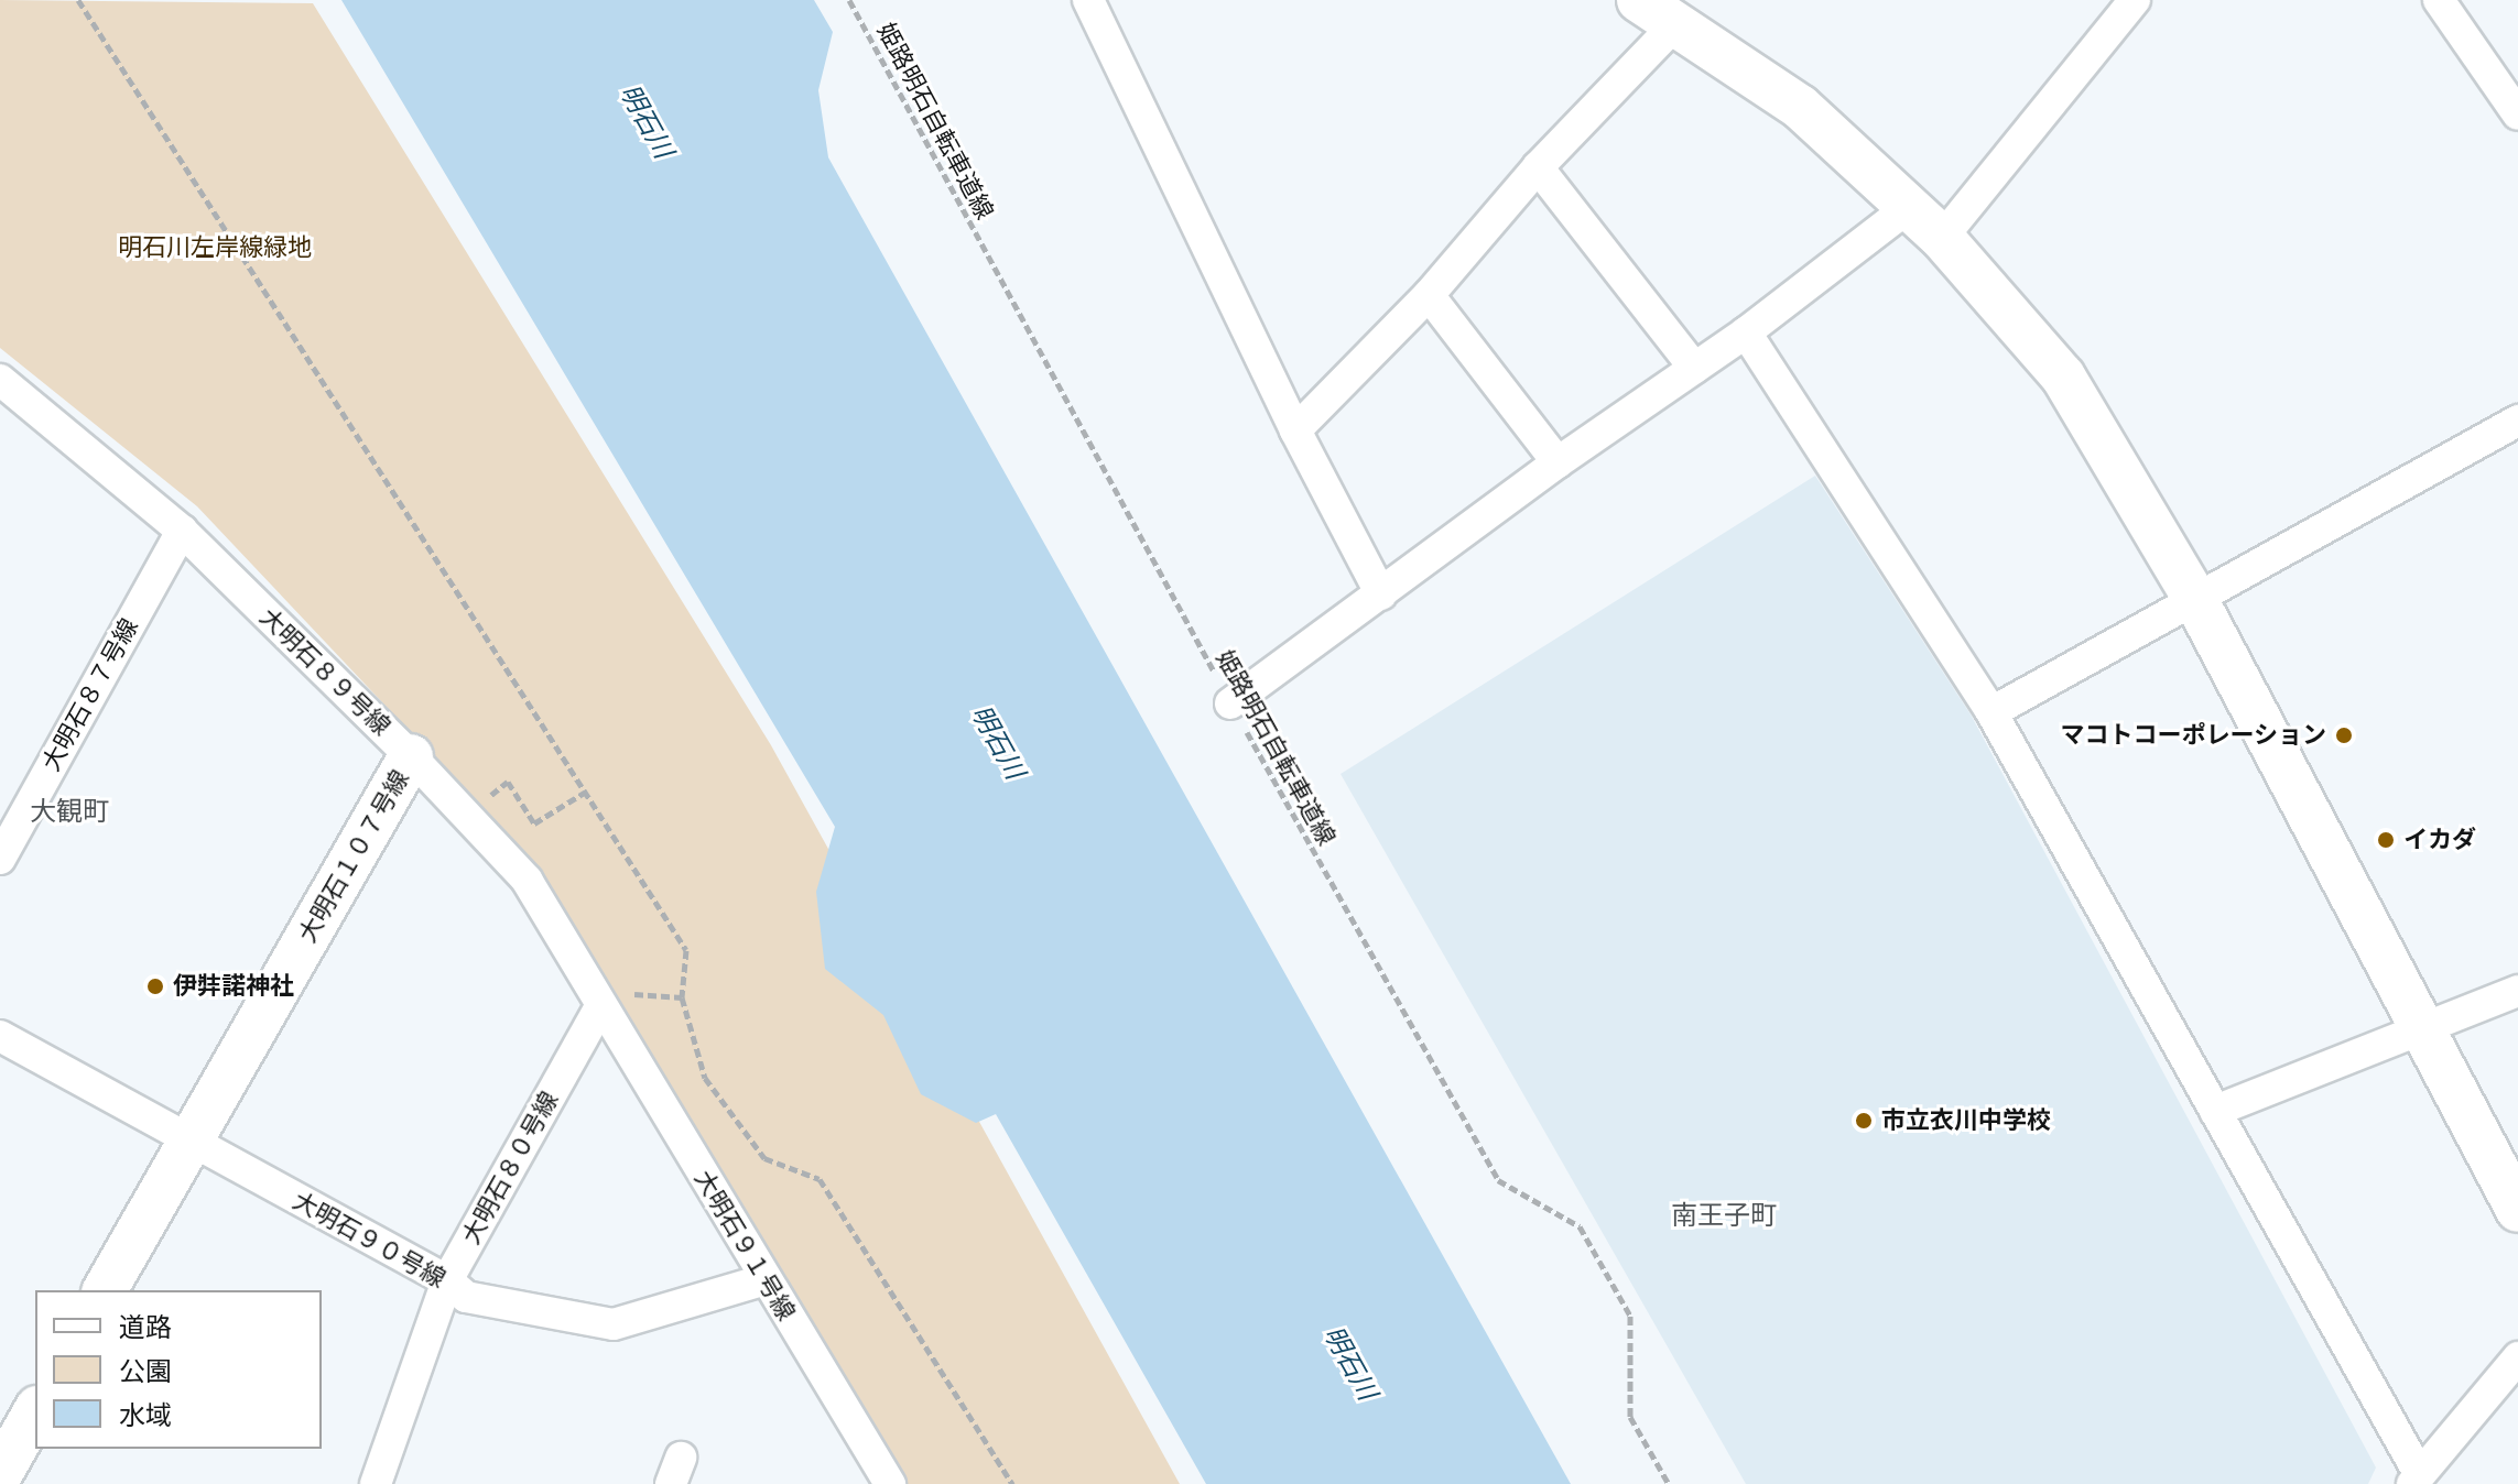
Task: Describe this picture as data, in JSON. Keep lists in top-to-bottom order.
{
  "streets": {
    "street": [
      "大明石８９号線",
      "大明石８７号線",
      "大明石１０７号線",
      "大明石８０号線",
      "大明石９０号線",
      "大明石９１号線"
    ],
    "path": ["姫路明石自転車道線"]
  },
  "crossings": [
    ["大明石８９号線", "大明石８７号線"],
    ["大明石８９号線", "大明石１０７号線"],
    ["大明石８９号線", "大明石８０号線"],
    ["大明石８９号線", "大明石９１号線"],
    ["大明石１０７号線", "大明石９０号線"],
    ["大明石８０号線", "大明石９０号線"],
    ["大明石８０号線", "大明石９１号線"],
    ["大明石９０号線", "大明石９１号線"]
  ],
  "districts": ["大観町", "南王子町"],
  "water": ["明石川"],
  "parks": ["明石川左岸線緑地"],
  "places": [
    "マコトコーポレーション",
    "イカダ",
    "伊弉諾神社",
    "市立衣川中学校"
  ],
  "legend": ["道路", "公園", "水域"]
}
